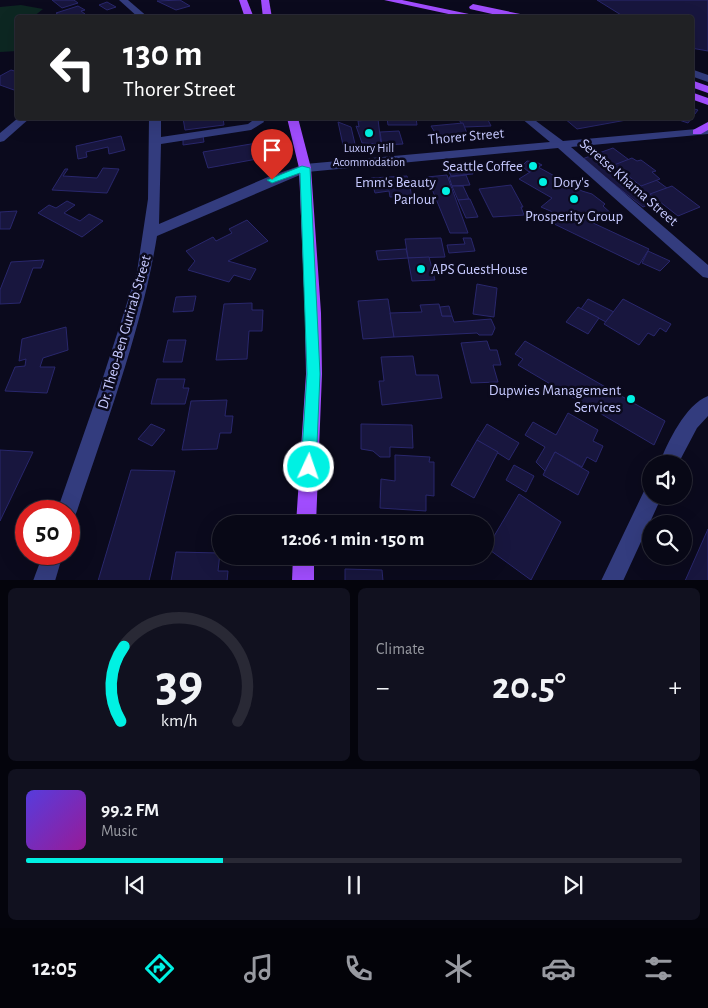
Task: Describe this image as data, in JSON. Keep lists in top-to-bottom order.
{
  "streets": {
    "street": ["Thorer Street", "Seretse Khama Street", "Dr. Theo-Ben Gurirab Street"]
  },
  "crossings": [
    ["Thorer Street", "Seretse Khama Street"],
    ["Thorer Street", "Dr. Theo-Ben Gurirab Street"]
  ],
  "places": [
    "Luxury Hill Acommodation",
    "Seattle Coffee",
    "Dory's",
    "Emm's Beauty Parlour",
    "Prosperity Group",
    "APS GuestHouse",
    "Dupwies Management Services"
  ],
  "page": {
    "turn": ["130 m", "Thorer Street"],
    "limit": "50",
    "trip": "12:06 · 1 min · 150 m",
    "tile": "Climate",
    "heat": ["−", "20.5°", "+"],
    "song": ["99.2 FM", "Music"],
    "tabs": "12:05",
    "gauge": ["39", "km/h"]
  }
}
